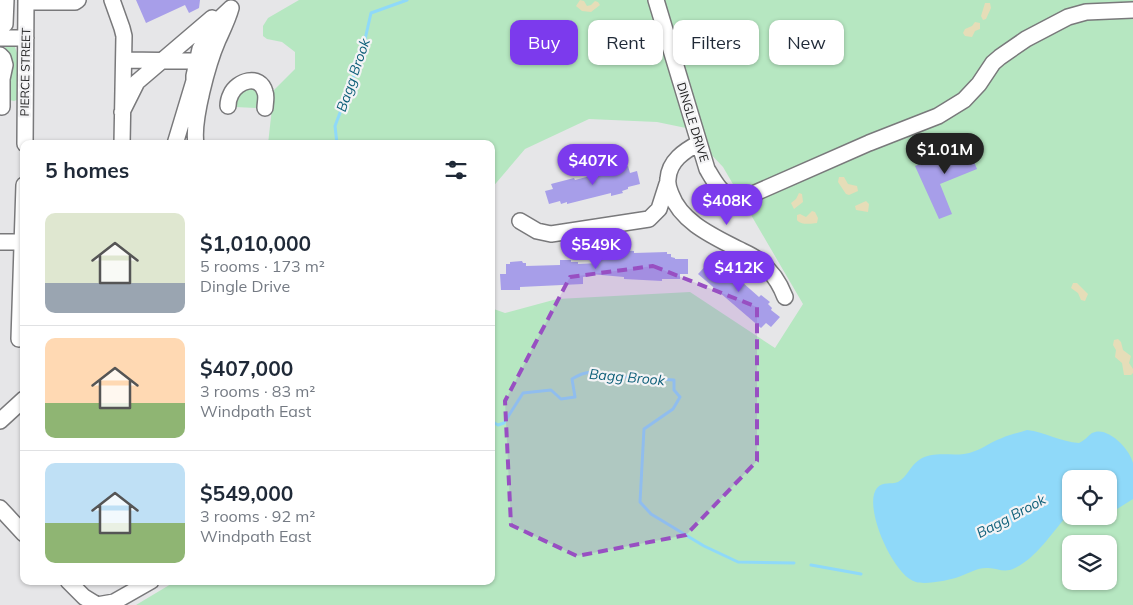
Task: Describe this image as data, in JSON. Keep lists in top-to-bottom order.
{
  "streets": {
    "street": ["PIERCE STREET", "DINGLE DRIVE"]
  },
  "water": ["Bagg Brook"],
  "page": {
    "chip": [
      "Buy",
      "Rent",
      "Filters",
      "New"
    ],
    "price": [
      "$1.01M",
      "$407K",
      "$408K",
      "$549K",
      "$412K"
    ],
    "heading": "5 homes",
    "list": [
      {
        "name": "$1,010,000",
        "note": "5 rooms · 173 m² · Dingle Drive"
      },
      {
        "name": "$407,000",
        "note": "3 rooms · 83 m² · Windpath East"
      },
      {
        "name": "$549,000",
        "note": "3 rooms · 92 m² · Windpath East"
      }
    ]
  }
}
